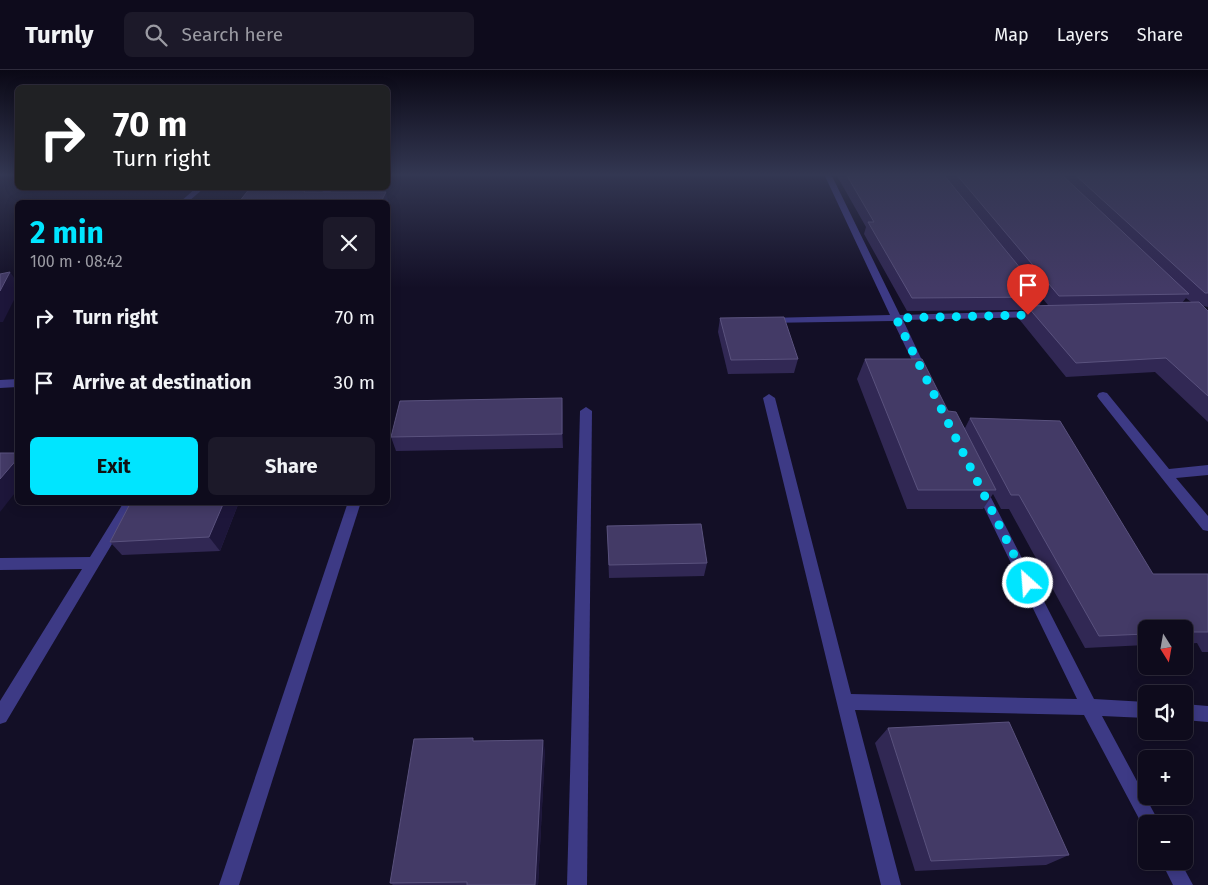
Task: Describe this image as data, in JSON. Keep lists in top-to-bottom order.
{
  "north": "bottom",
  "page": {
    "header": "Turnly",
    "search": "Search here",
    "nav": ["Map", "Layers", "Share"],
    "turn": ["70 m", "Turn right"],
    "heading": ["2 min", "100 m · 08:42"],
    "list": [
      {
        "name": "Turn right",
        "value": "70 m"
      },
      {
        "name": "Arrive at destination",
        "value": "30 m"
      }
    ],
    "buttons": ["Exit", "Share"],
    "map_buttons": ["+", "−"]
  }
}
